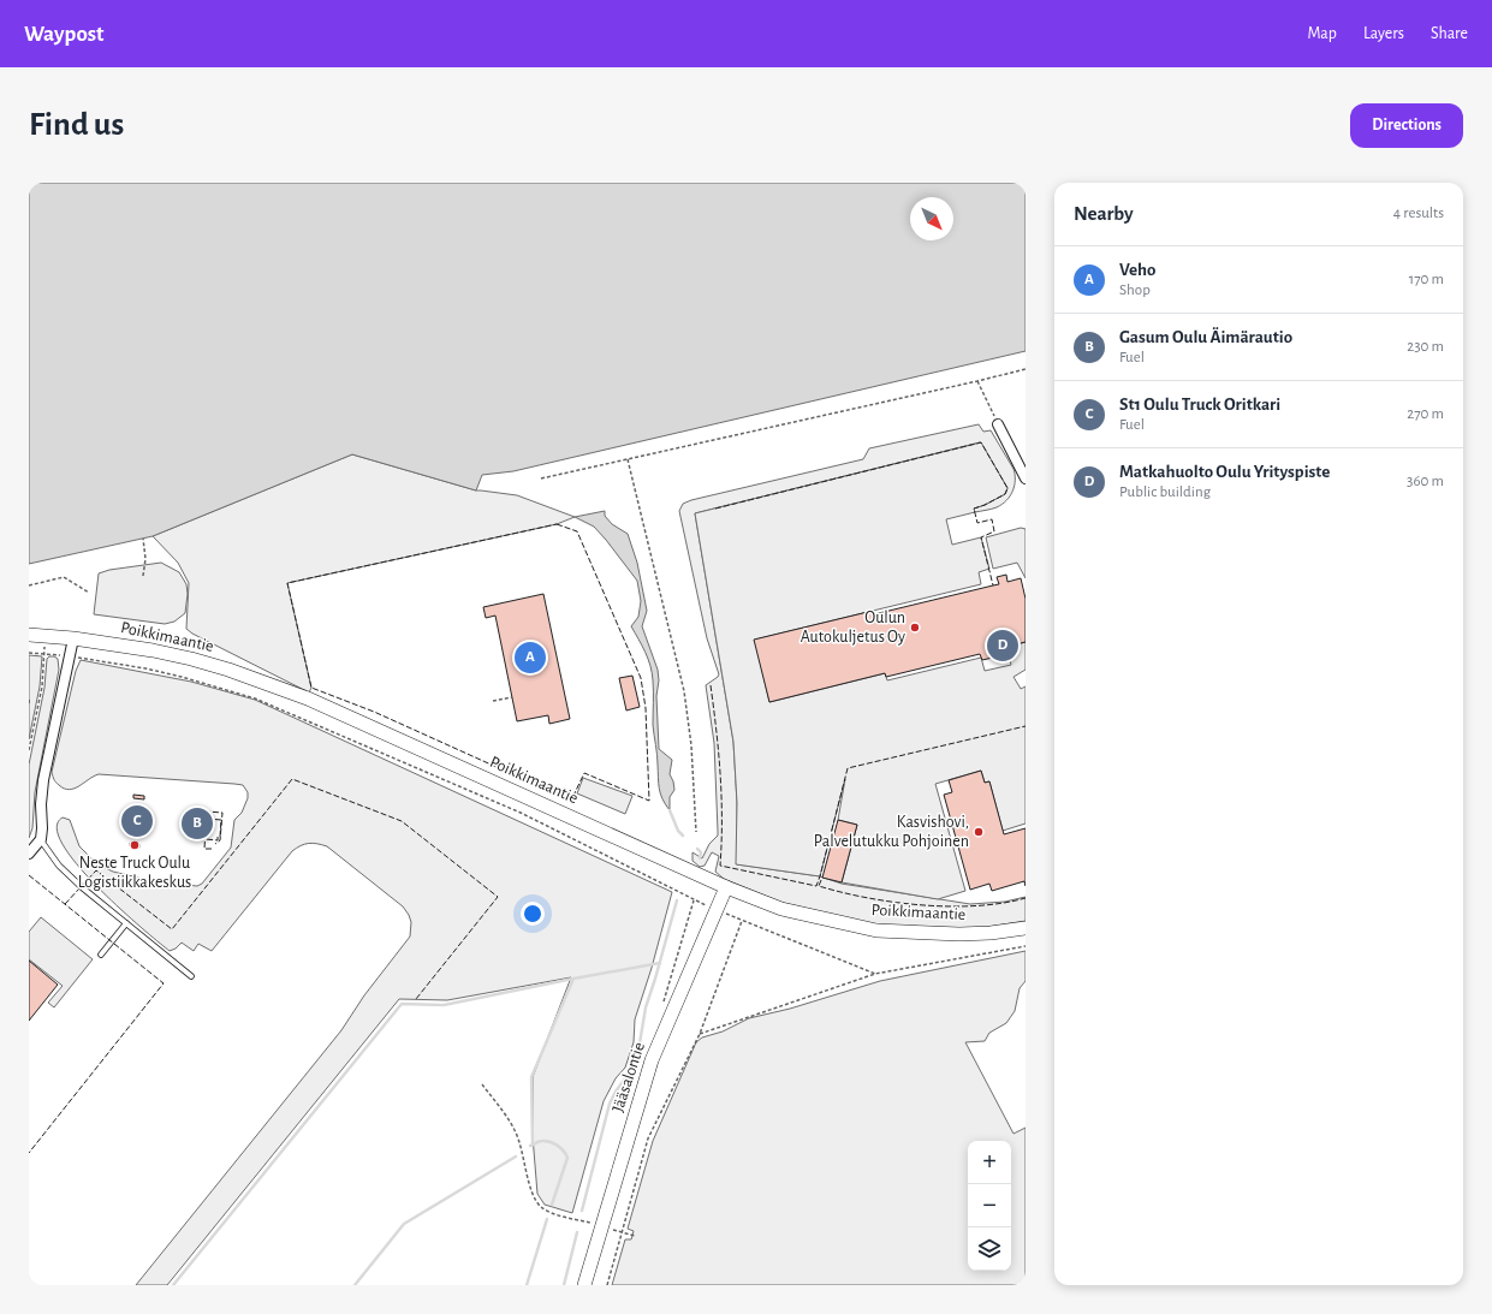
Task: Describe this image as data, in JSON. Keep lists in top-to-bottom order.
{
  "streets": {
    "main road": ["Poikkimaantie", "Jääsalontie"]
  },
  "crossings": [
    ["Poikkimaantie", "Jääsalontie"]
  ],
  "places": ["Oulun Autokuljetus Oy", "Kasvishovi, Palvelutukku Pohjoinen", "Neste Truck Oulu Logistiikkakeskus"],
  "north": "bottom right",
  "page": {
    "header": "Waypost",
    "nav": ["Map", "Layers", "Share"],
    "buttons": "Directions",
    "title": "Find us",
    "heading": ["Nearby", "4 results"],
    "list": [
      {
        "mark": "A",
        "name": "Veho",
        "note": "Shop",
        "value": "170 m"
      },
      {
        "mark": "B",
        "name": "Gasum Oulu Äimärautio",
        "note": "Fuel",
        "value": "230 m"
      },
      {
        "mark": "C",
        "name": "St1 Oulu Truck Oritkari",
        "note": "Fuel",
        "value": "270 m"
      },
      {
        "mark": "D",
        "name": "Matkahuolto Oulu Yrityspiste",
        "note": "Public building",
        "value": "360 m"
      }
    ],
    "pins": [
      "D",
      "A",
      "C",
      "B"
    ],
    "map_buttons": ["+", "−"]
  }
}
